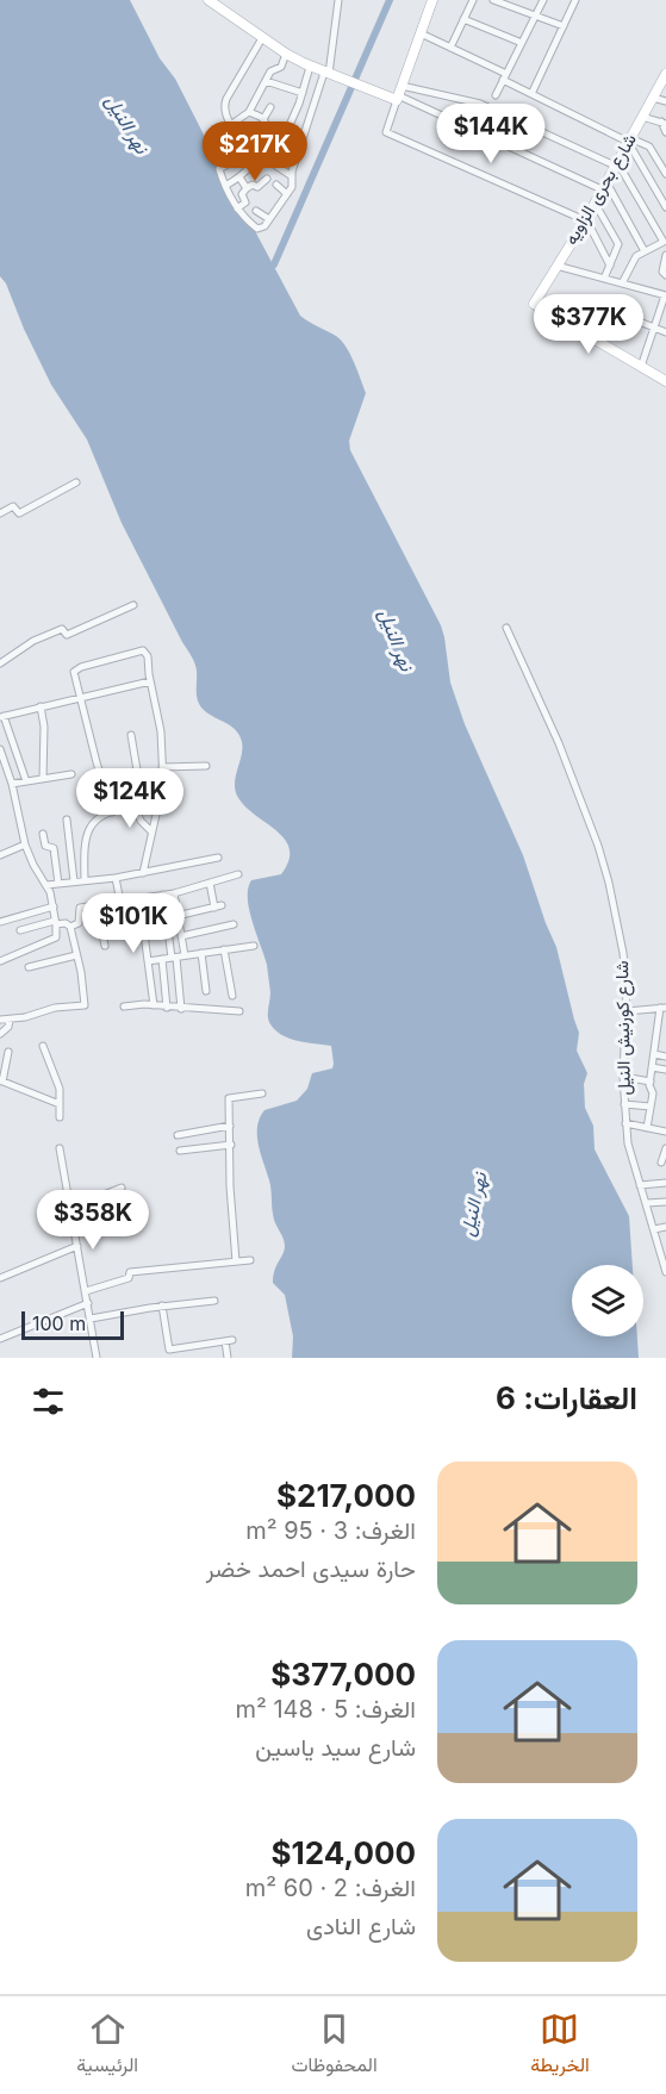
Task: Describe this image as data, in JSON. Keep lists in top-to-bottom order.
{
  "streets": {
    "street": ["شارع بحرى الزاويه", "شارع كورنيش النيل"]
  },
  "water": ["نهر النيل"],
  "scale_bar": "100 m",
  "page": {
    "price": [
      "$144K",
      "$217K",
      "$377K",
      "$124K",
      "$101K",
      "$358K"
    ],
    "scale": "100 m",
    "heading": "العقارات: 6",
    "list": [
      {
        "name": "$217,000",
        "note": "الغرف: 3 · 95 m² · حارة سيدى احمد خضر"
      },
      {
        "name": "$377,000",
        "note": "الغرف: 5 · 148 m² · شارع سيد ياسين"
      },
      {
        "name": "$124,000",
        "note": "الغرف: 2 · 60 m² · شارع النادى"
      }
    ],
    "tabs": ["الخريطة", "المحفوظات", "الرئيسية"]
  }
}
